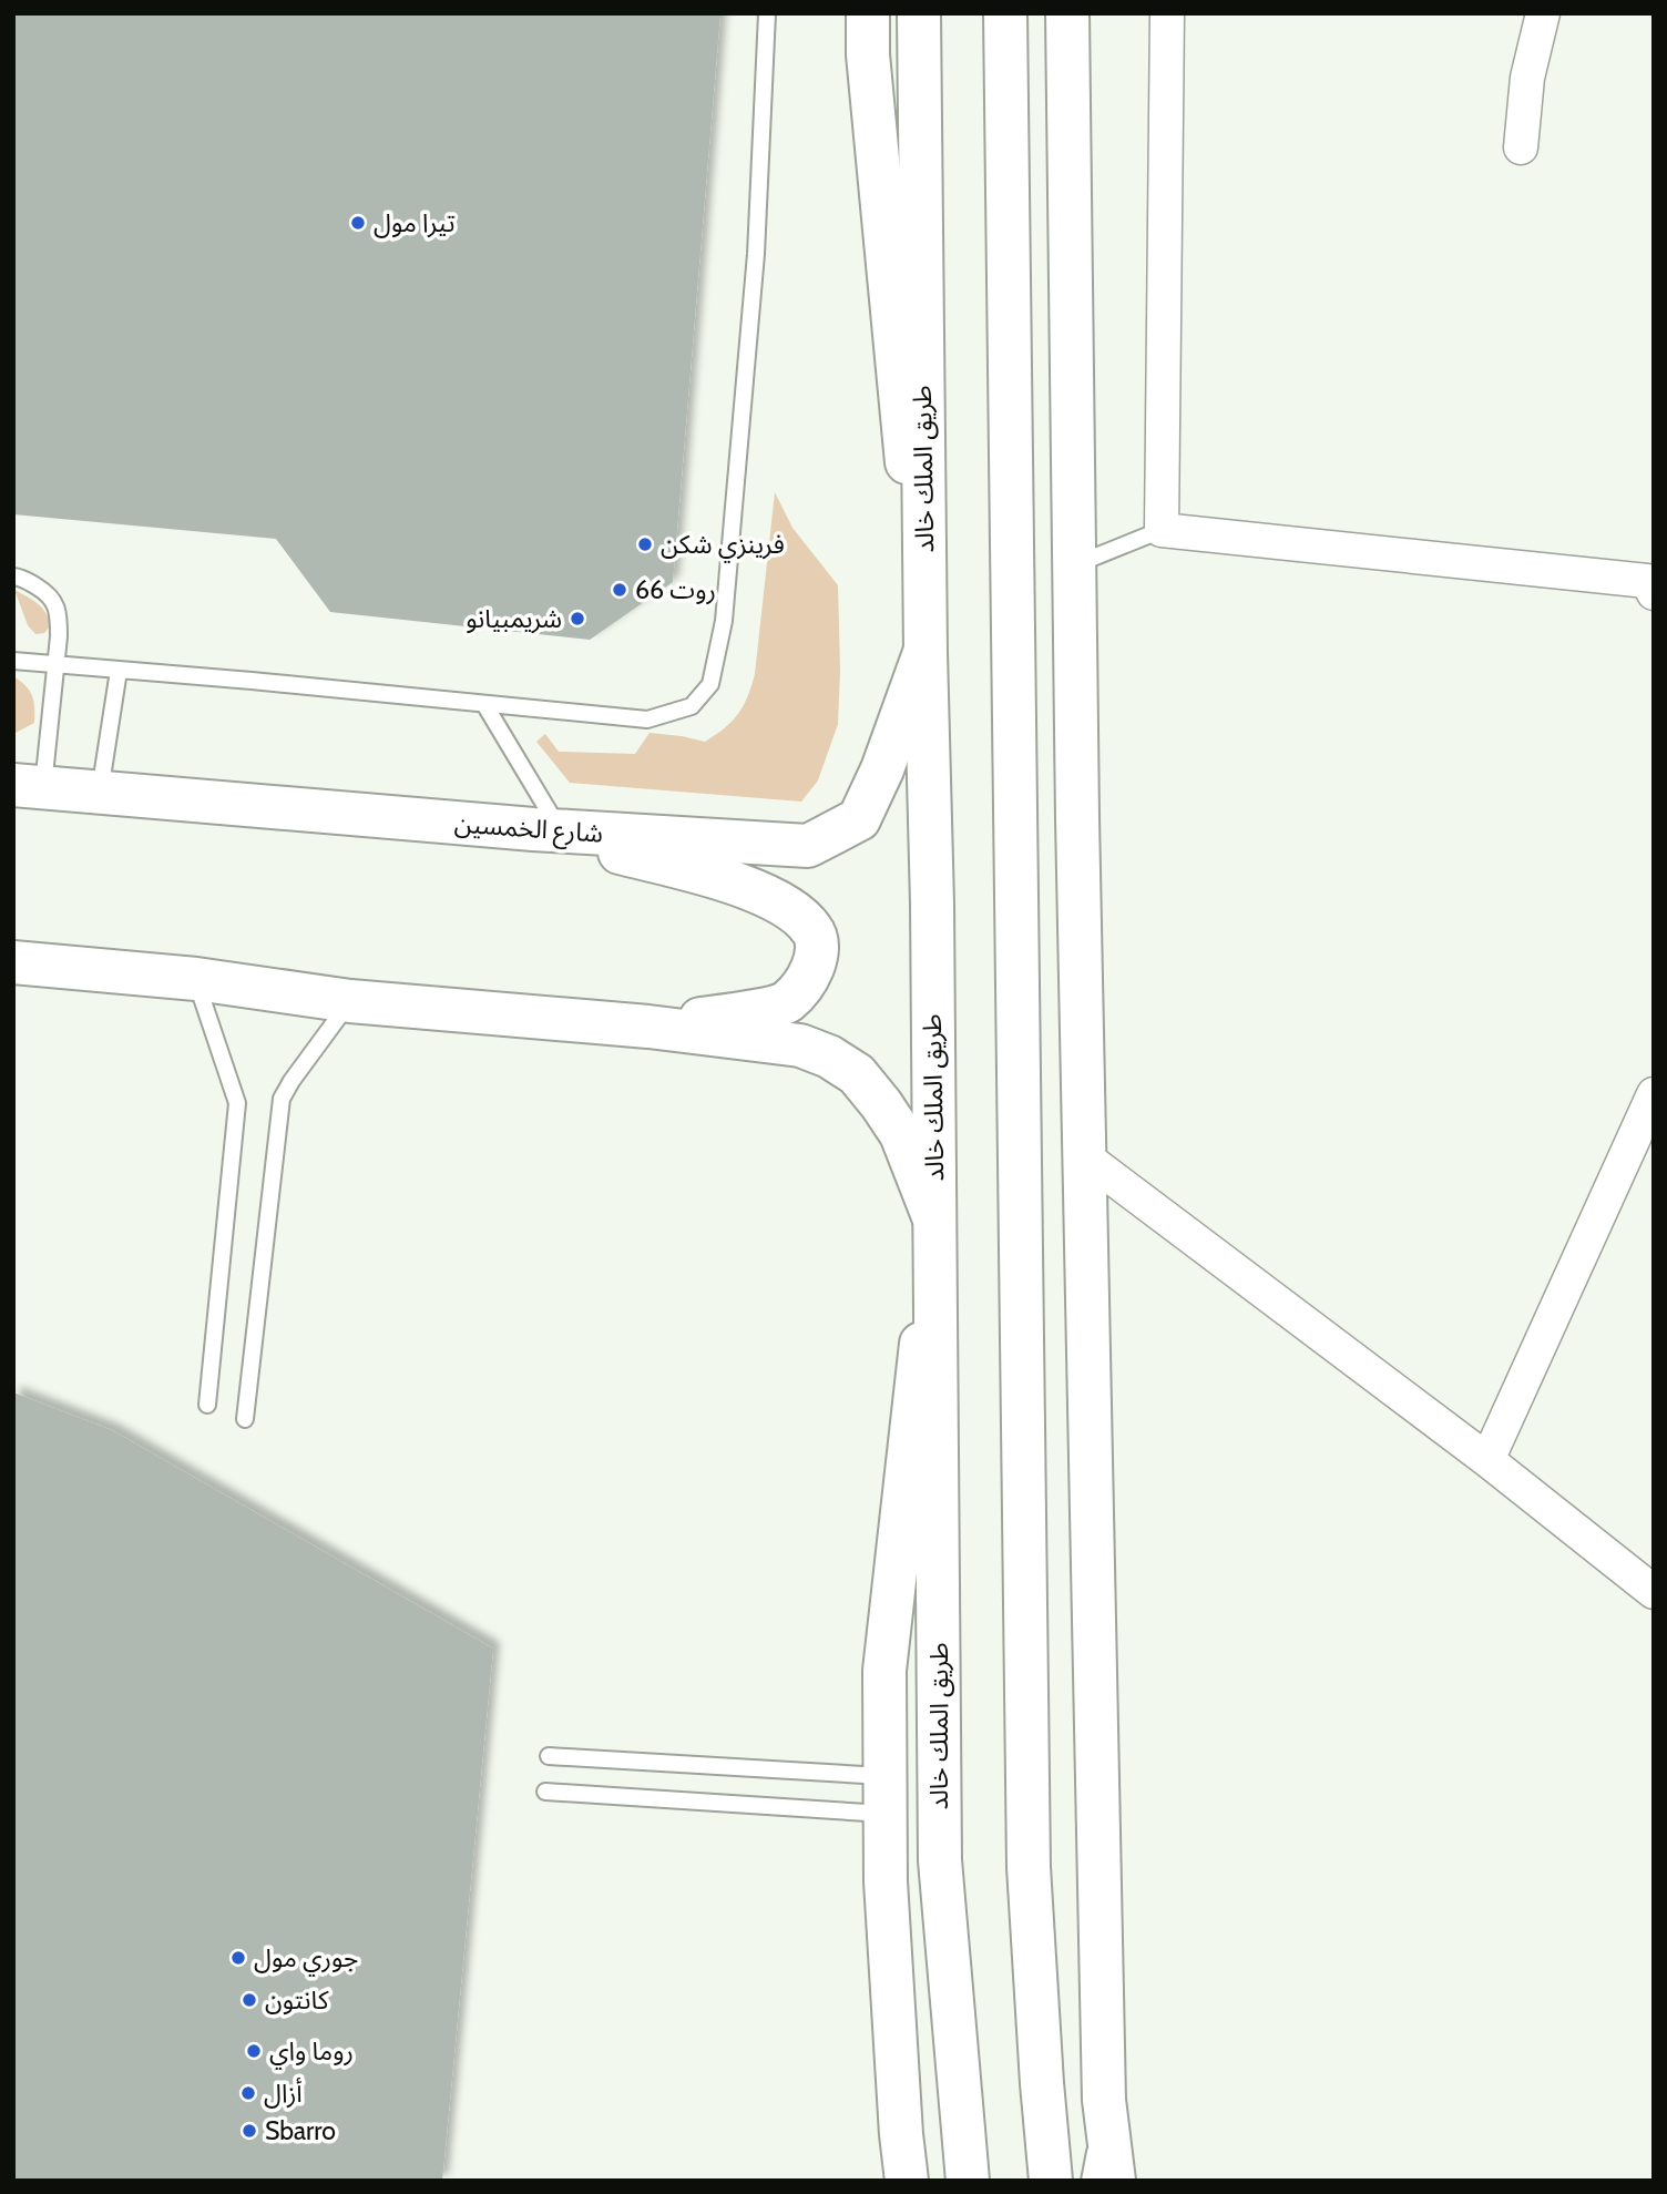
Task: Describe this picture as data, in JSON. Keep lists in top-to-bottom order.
{
  "streets": {
    "main road": ["طريق الملك خالد", "شارع الخمسين"]
  },
  "crossings": [
    ["طريق الملك خالد", "شارع الخمسين"]
  ],
  "places": [
    "تيرا مول",
    "فرينزي شكن",
    "روت 66",
    "شريمبيانو",
    "جوري مول",
    "كانتون",
    "روما واي",
    "أزال",
    "Sbarro"
  ]
}
